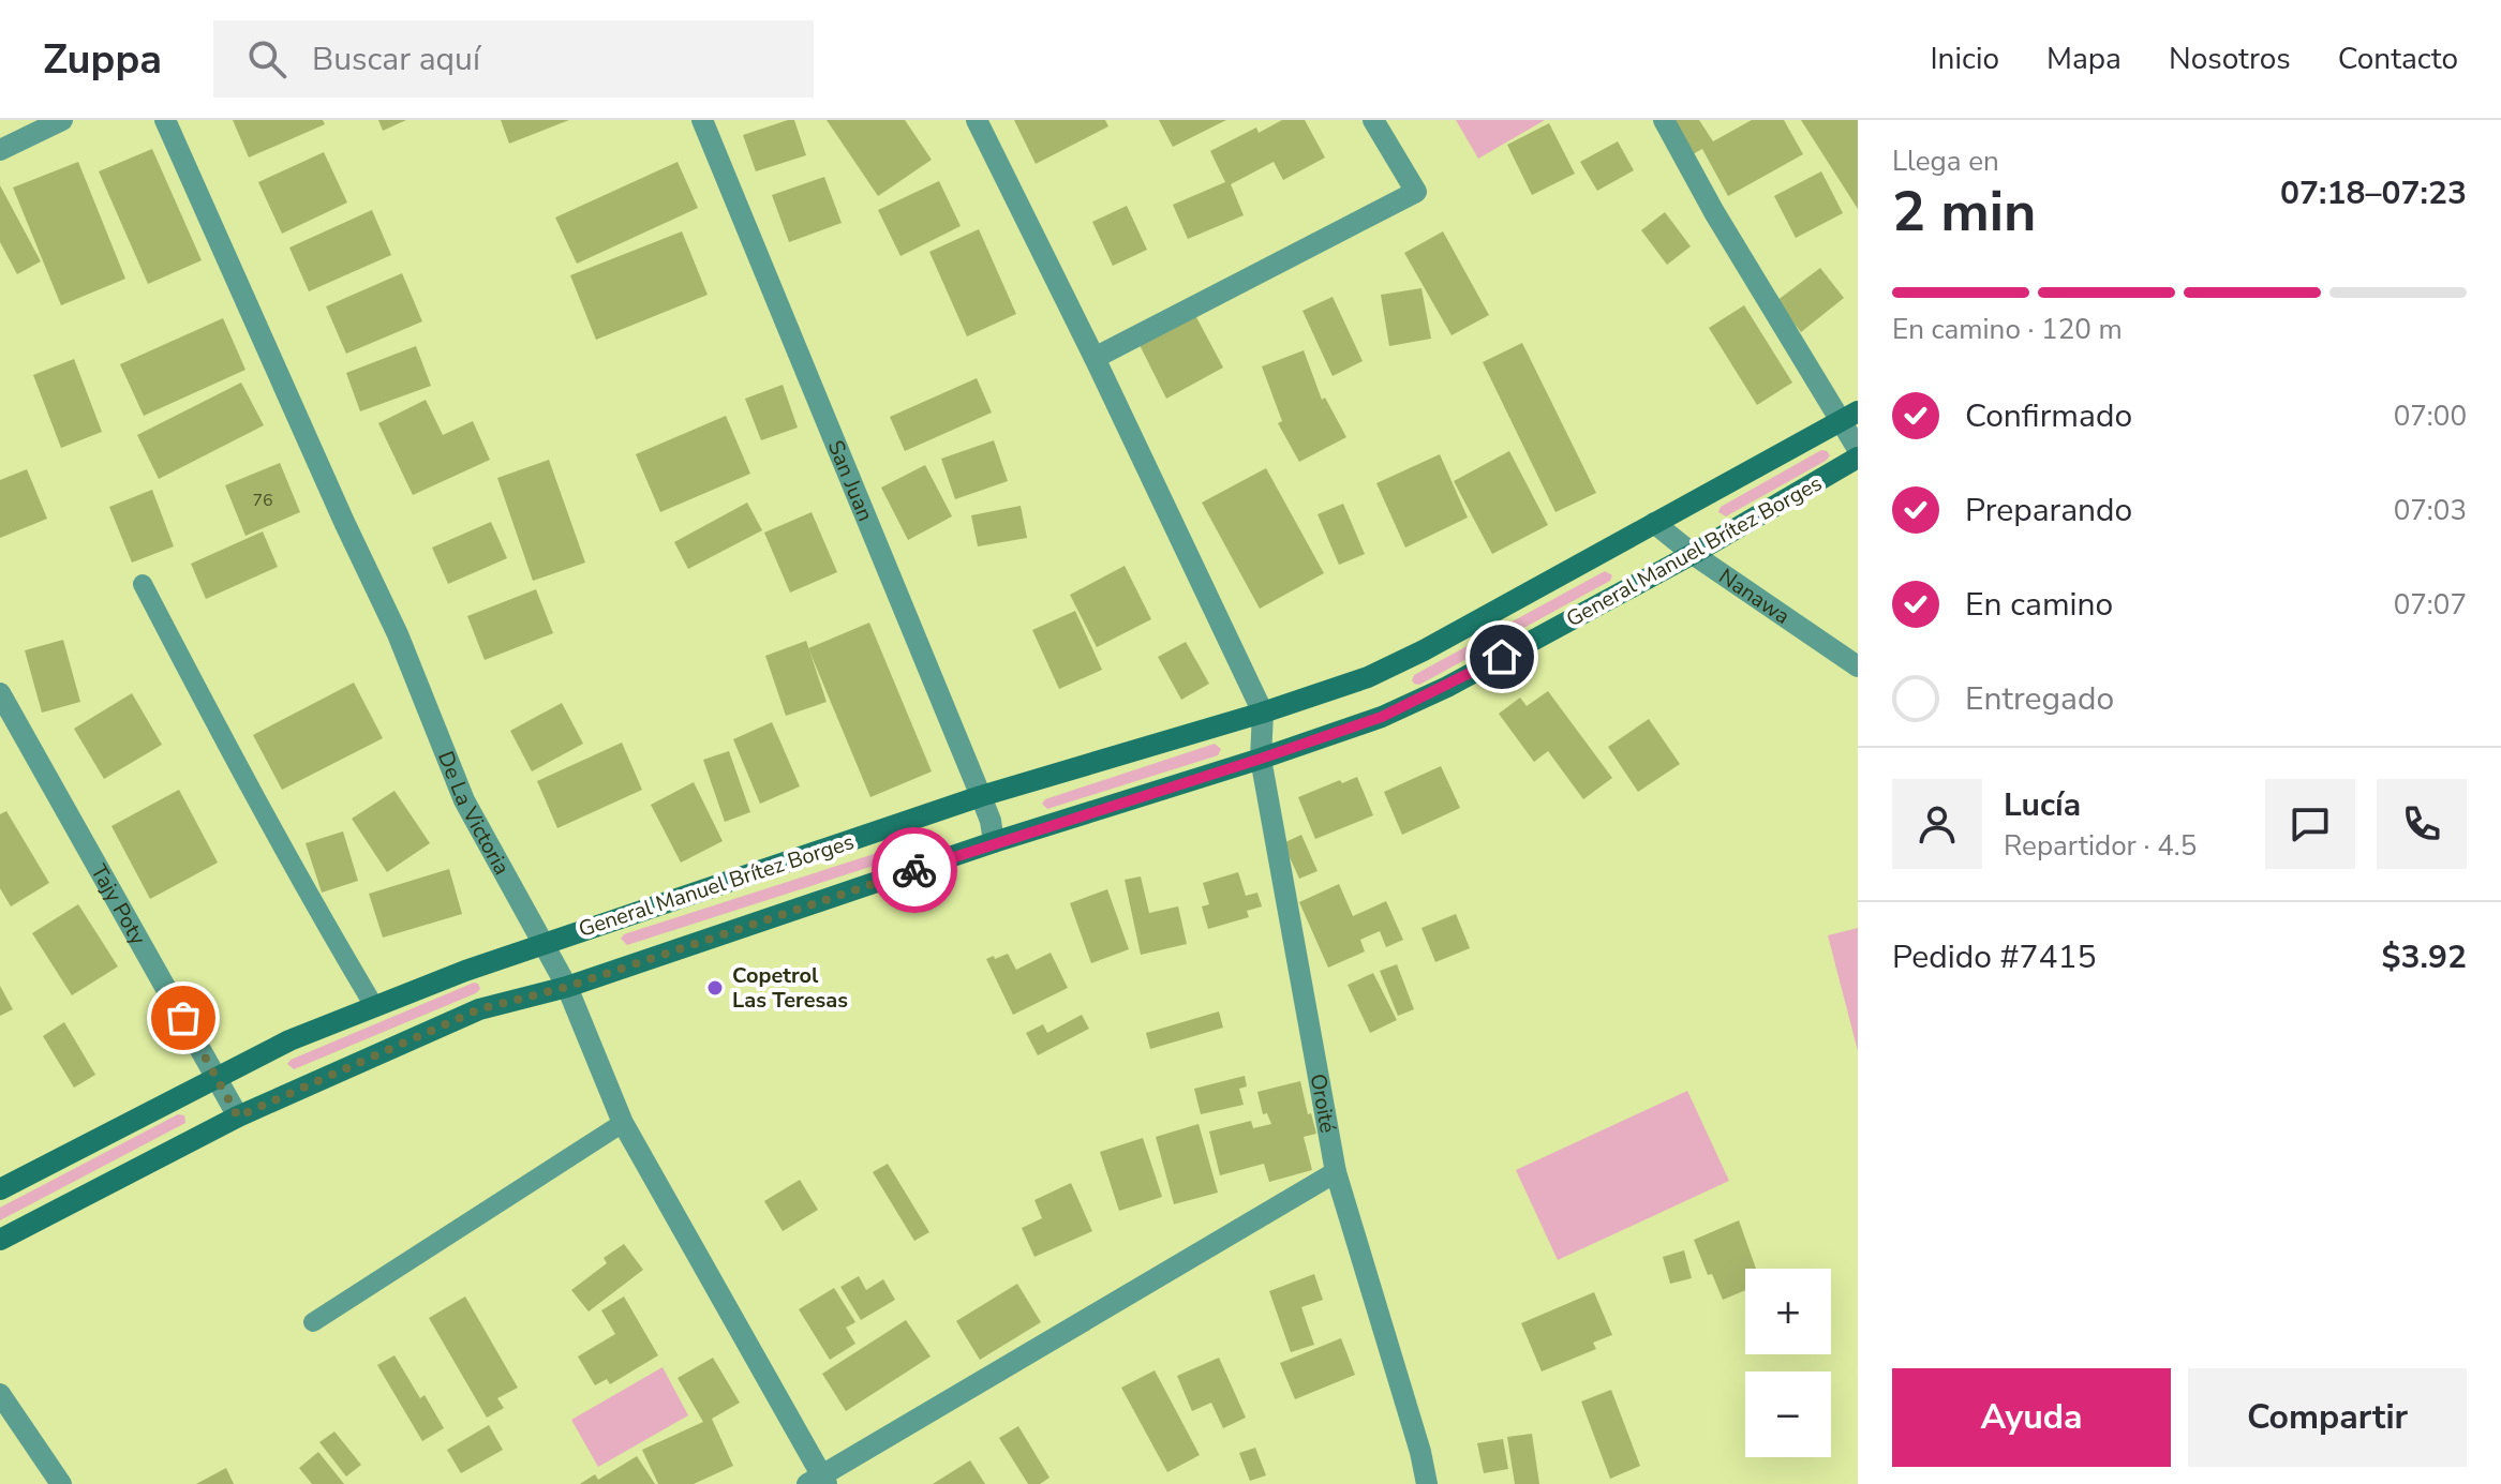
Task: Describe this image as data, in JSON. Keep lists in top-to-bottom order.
{
  "streets": {
    "main road": ["General Manuel Brítez Borges"],
    "street": [
      "San Juan",
      "Nanawa",
      "De La Victoria",
      "Tajy Poty",
      "Oroité"
    ]
  },
  "crossings": [
    ["San Juan", "General Manuel Brítez Borges"],
    ["General Manuel Brítez Borges", "Nanawa"],
    ["General Manuel Brítez Borges", "De La Victoria"],
    ["General Manuel Brítez Borges", "Tajy Poty"],
    ["General Manuel Brítez Borges", "Oroité"]
  ],
  "places": ["Copetrol Las Teresas"],
  "house_numbers": ["76"],
  "page": {
    "header": "Zuppa",
    "search": "Buscar aquí",
    "nav": [
      "Inicio",
      "Mapa",
      "Nosotros",
      "Contacto"
    ],
    "heading": ["2 min", "Llega en", "07:18–07:23"],
    "panel": [
      "Lucía",
      "Repartidor · 4.5",
      "Pedido #7415",
      "$3.92"
    ],
    "bar": "En camino · 120 m",
    "list": [
      ["Confirmado", "07:00"],
      ["Preparando", "07:03"],
      ["En camino", "07:07"],
      "Entregado"
    ],
    "map_buttons": ["+", "−"],
    "buttons": ["Ayuda", "Compartir"]
  }
}
